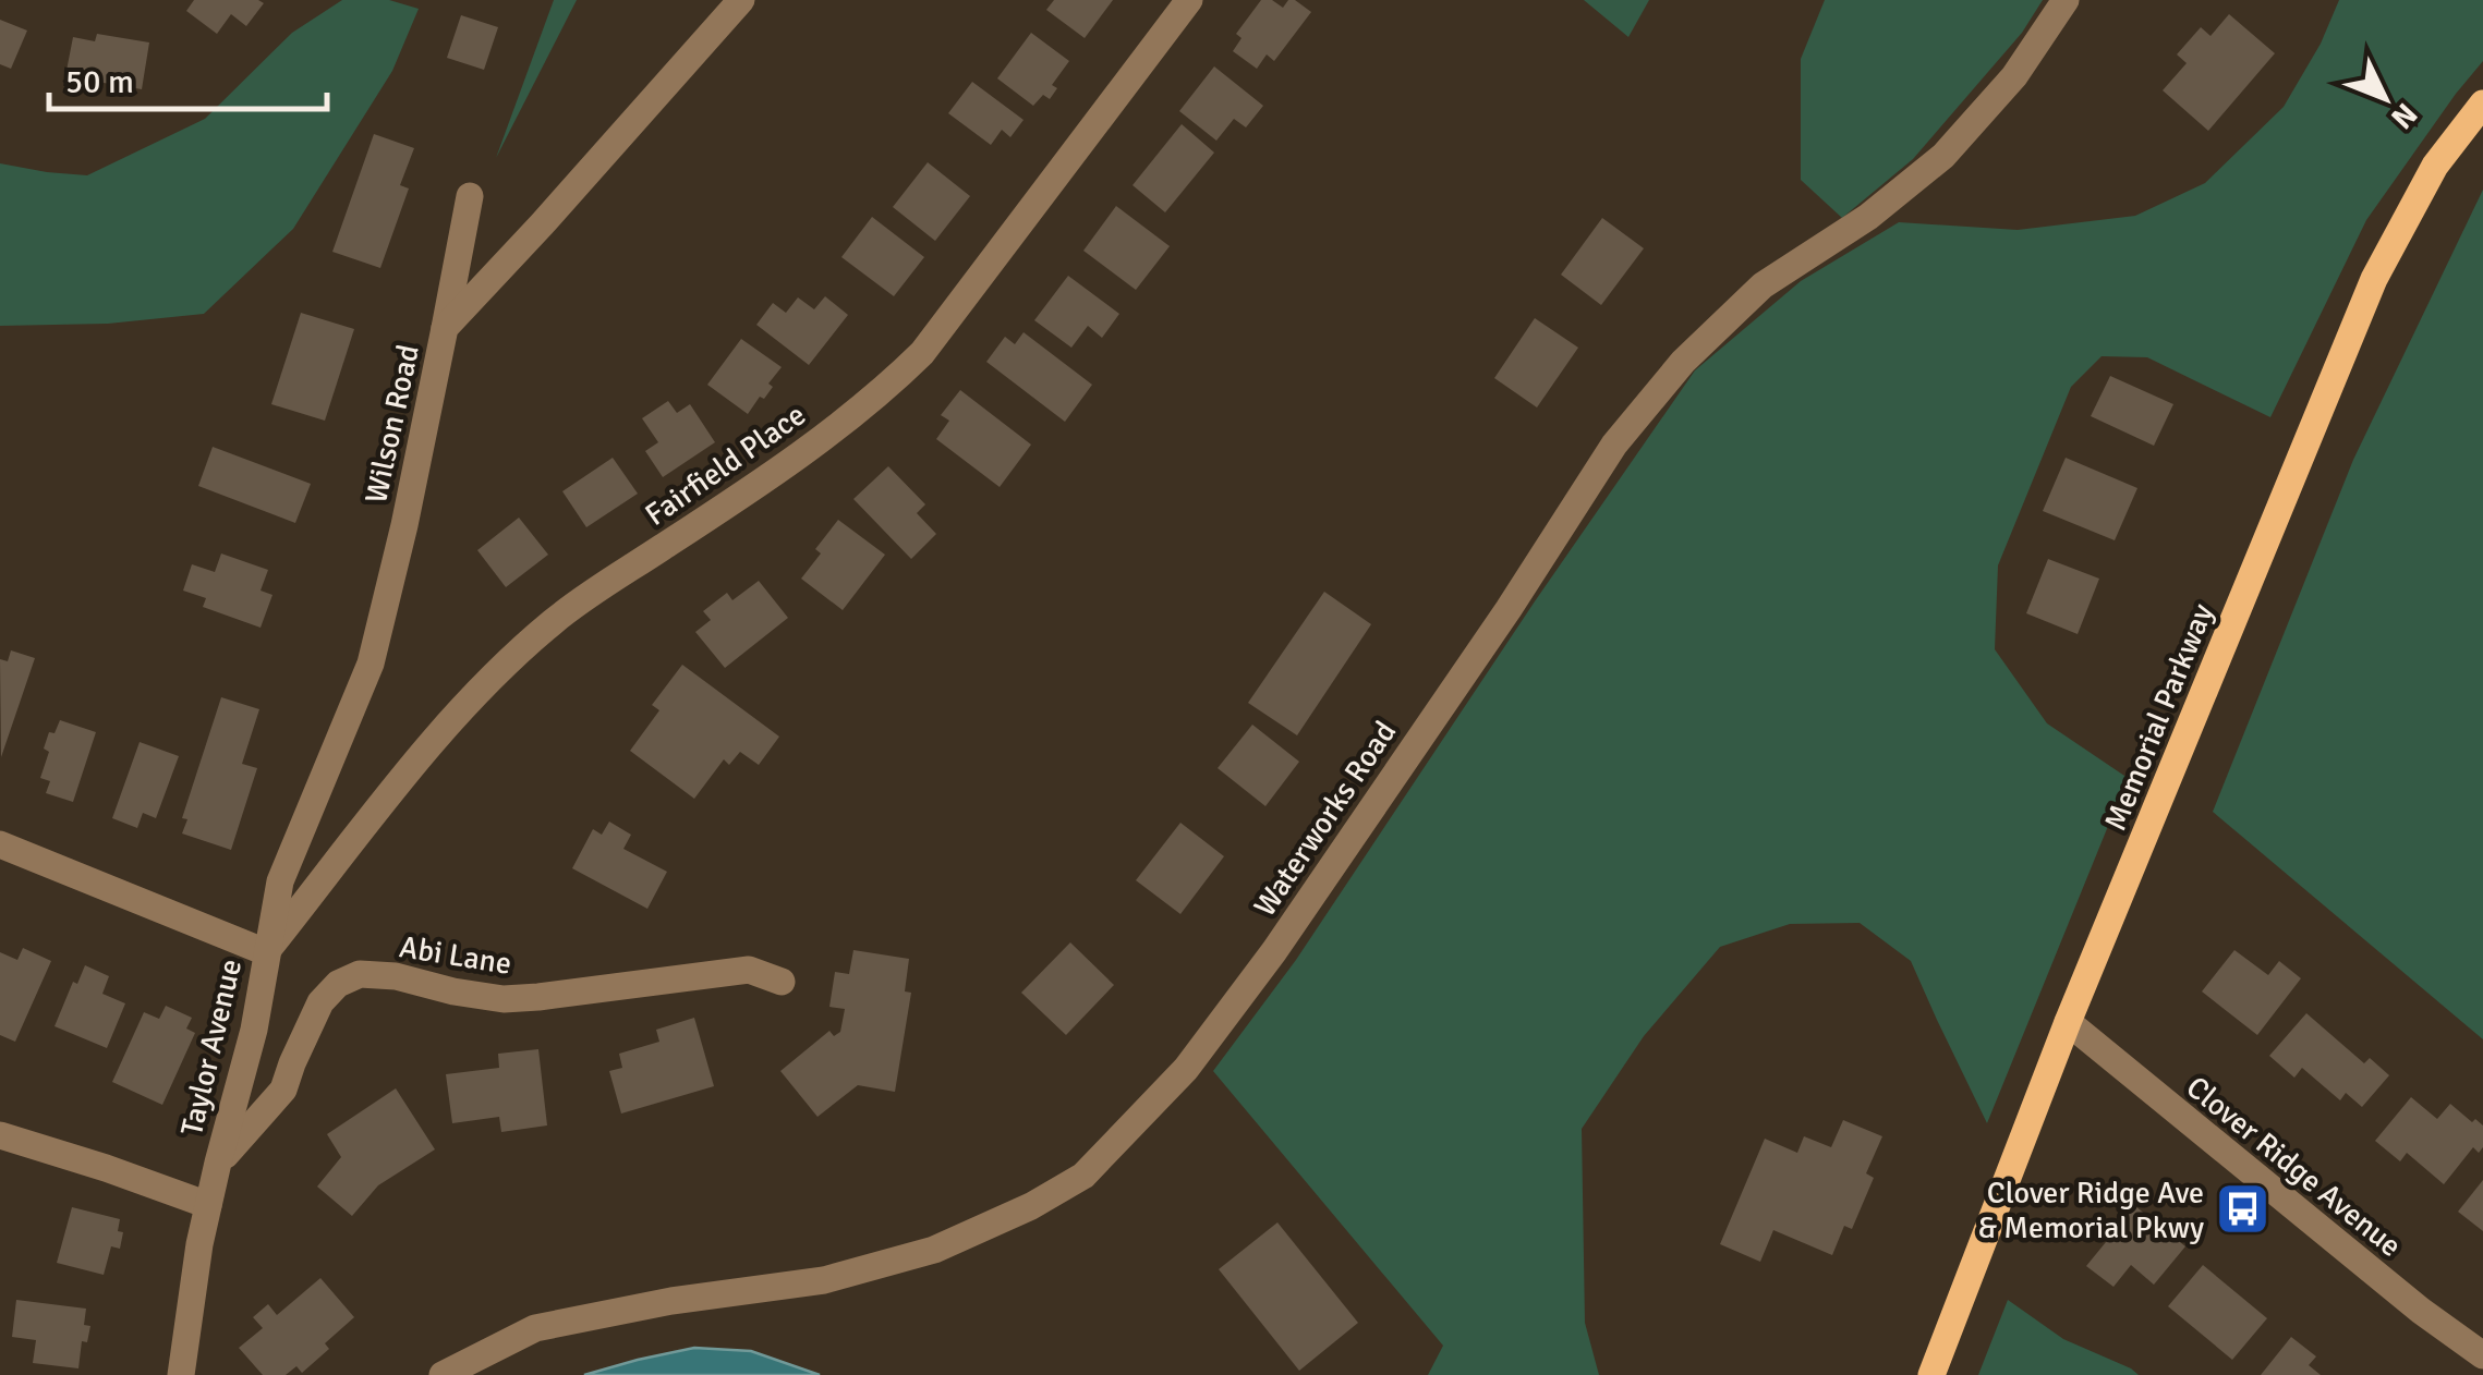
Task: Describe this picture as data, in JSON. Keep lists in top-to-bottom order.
{
  "streets": {
    "main road": ["Memorial Parkway"],
    "street": [
      "Wilson Road",
      "Fairfield Place",
      "Waterworks Road",
      "Abi Lane",
      "Taylor Avenue",
      "Clover Ridge Avenue"
    ]
  },
  "crossings": [
    ["Wilson Road", "Fairfield Place"],
    ["Wilson Road", "Taylor Avenue"],
    ["Fairfield Place", "Taylor Avenue"],
    ["Memorial Parkway", "Clover Ridge Avenue"],
    ["Abi Lane", "Taylor Avenue"]
  ],
  "places": {
    "bus stop": ["Clover Ridge Ave & Memorial Pkwy"]
  },
  "scale_bar": "50 m",
  "north": "bottom right"
}
